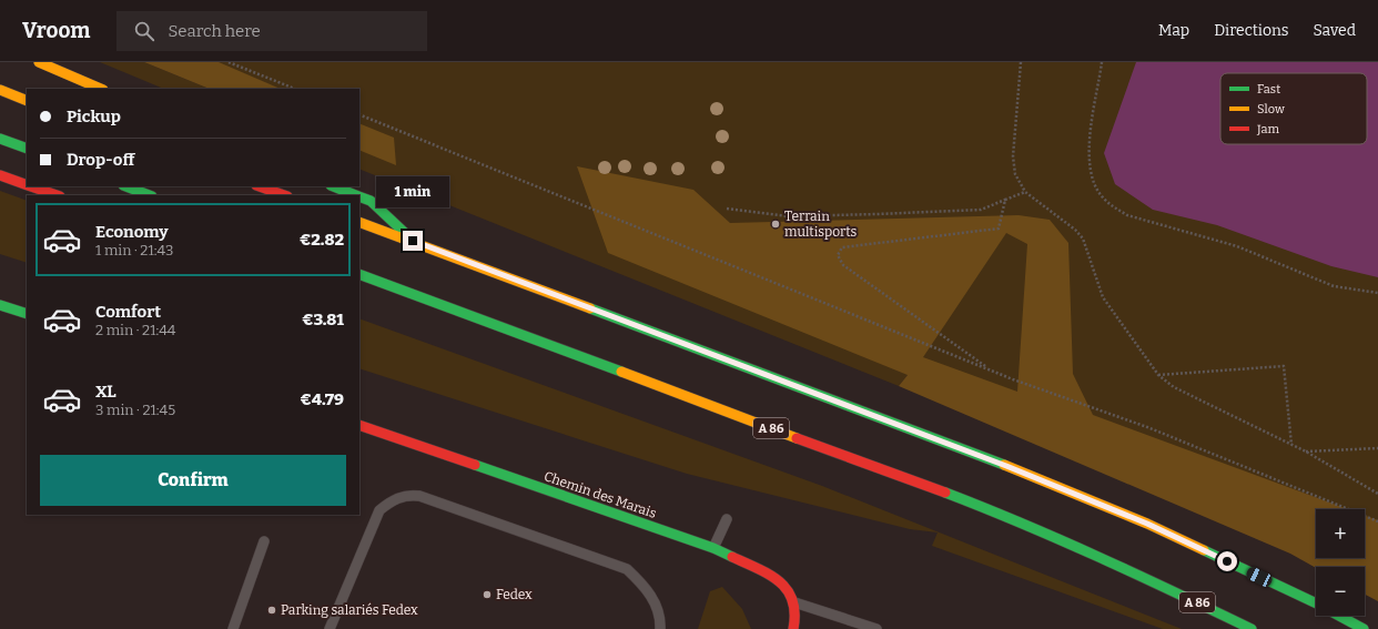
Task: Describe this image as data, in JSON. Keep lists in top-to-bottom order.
{
  "streets": {
    "main road": ["A 86", "Chemin des Marais"]
  },
  "places": ["Terrain multisports", "Fedex", "Parking salariés Fedex"],
  "legend": ["Fast", "Slow", "Jam"],
  "page": {
    "header": "Vroom",
    "search": "Search here",
    "nav": ["Map", "Directions", "Saved"],
    "banner": ["Pickup", "Drop-off"],
    "bubble": "1 min",
    "list": [
      {
        "name": "Economy",
        "note": "1 min · 21:43",
        "value": "€2.82"
      },
      {
        "name": "Comfort",
        "note": "2 min · 21:44",
        "value": "€3.81"
      },
      {
        "name": "XL",
        "note": "3 min · 21:45",
        "value": "€4.79"
      }
    ],
    "buttons": "Confirm",
    "map_buttons": ["+", "−"]
  }
}
